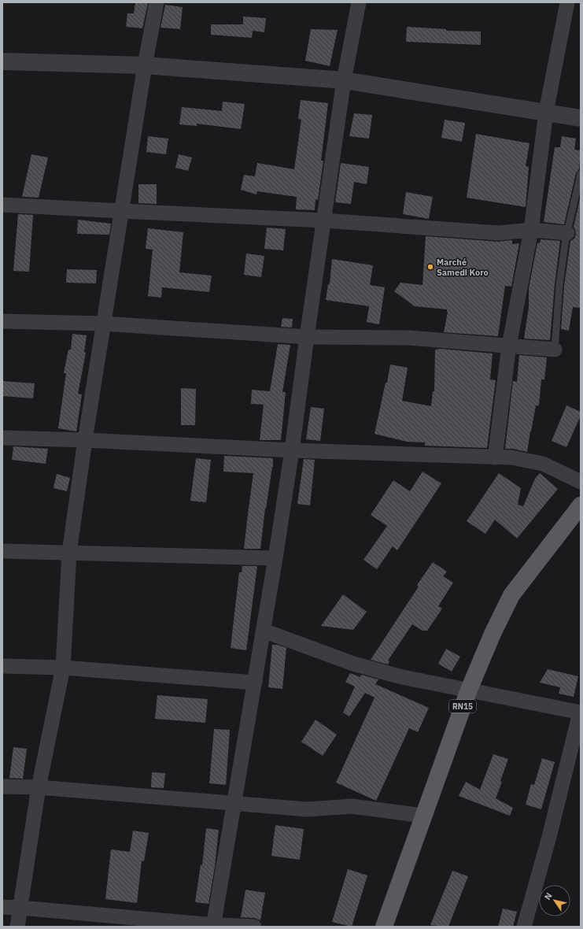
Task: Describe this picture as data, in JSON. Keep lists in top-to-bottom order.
{
  "streets": {
    "main road": ["RN15"]
  },
  "places": ["Marché Samedi Koro"],
  "north": "top left"
}
